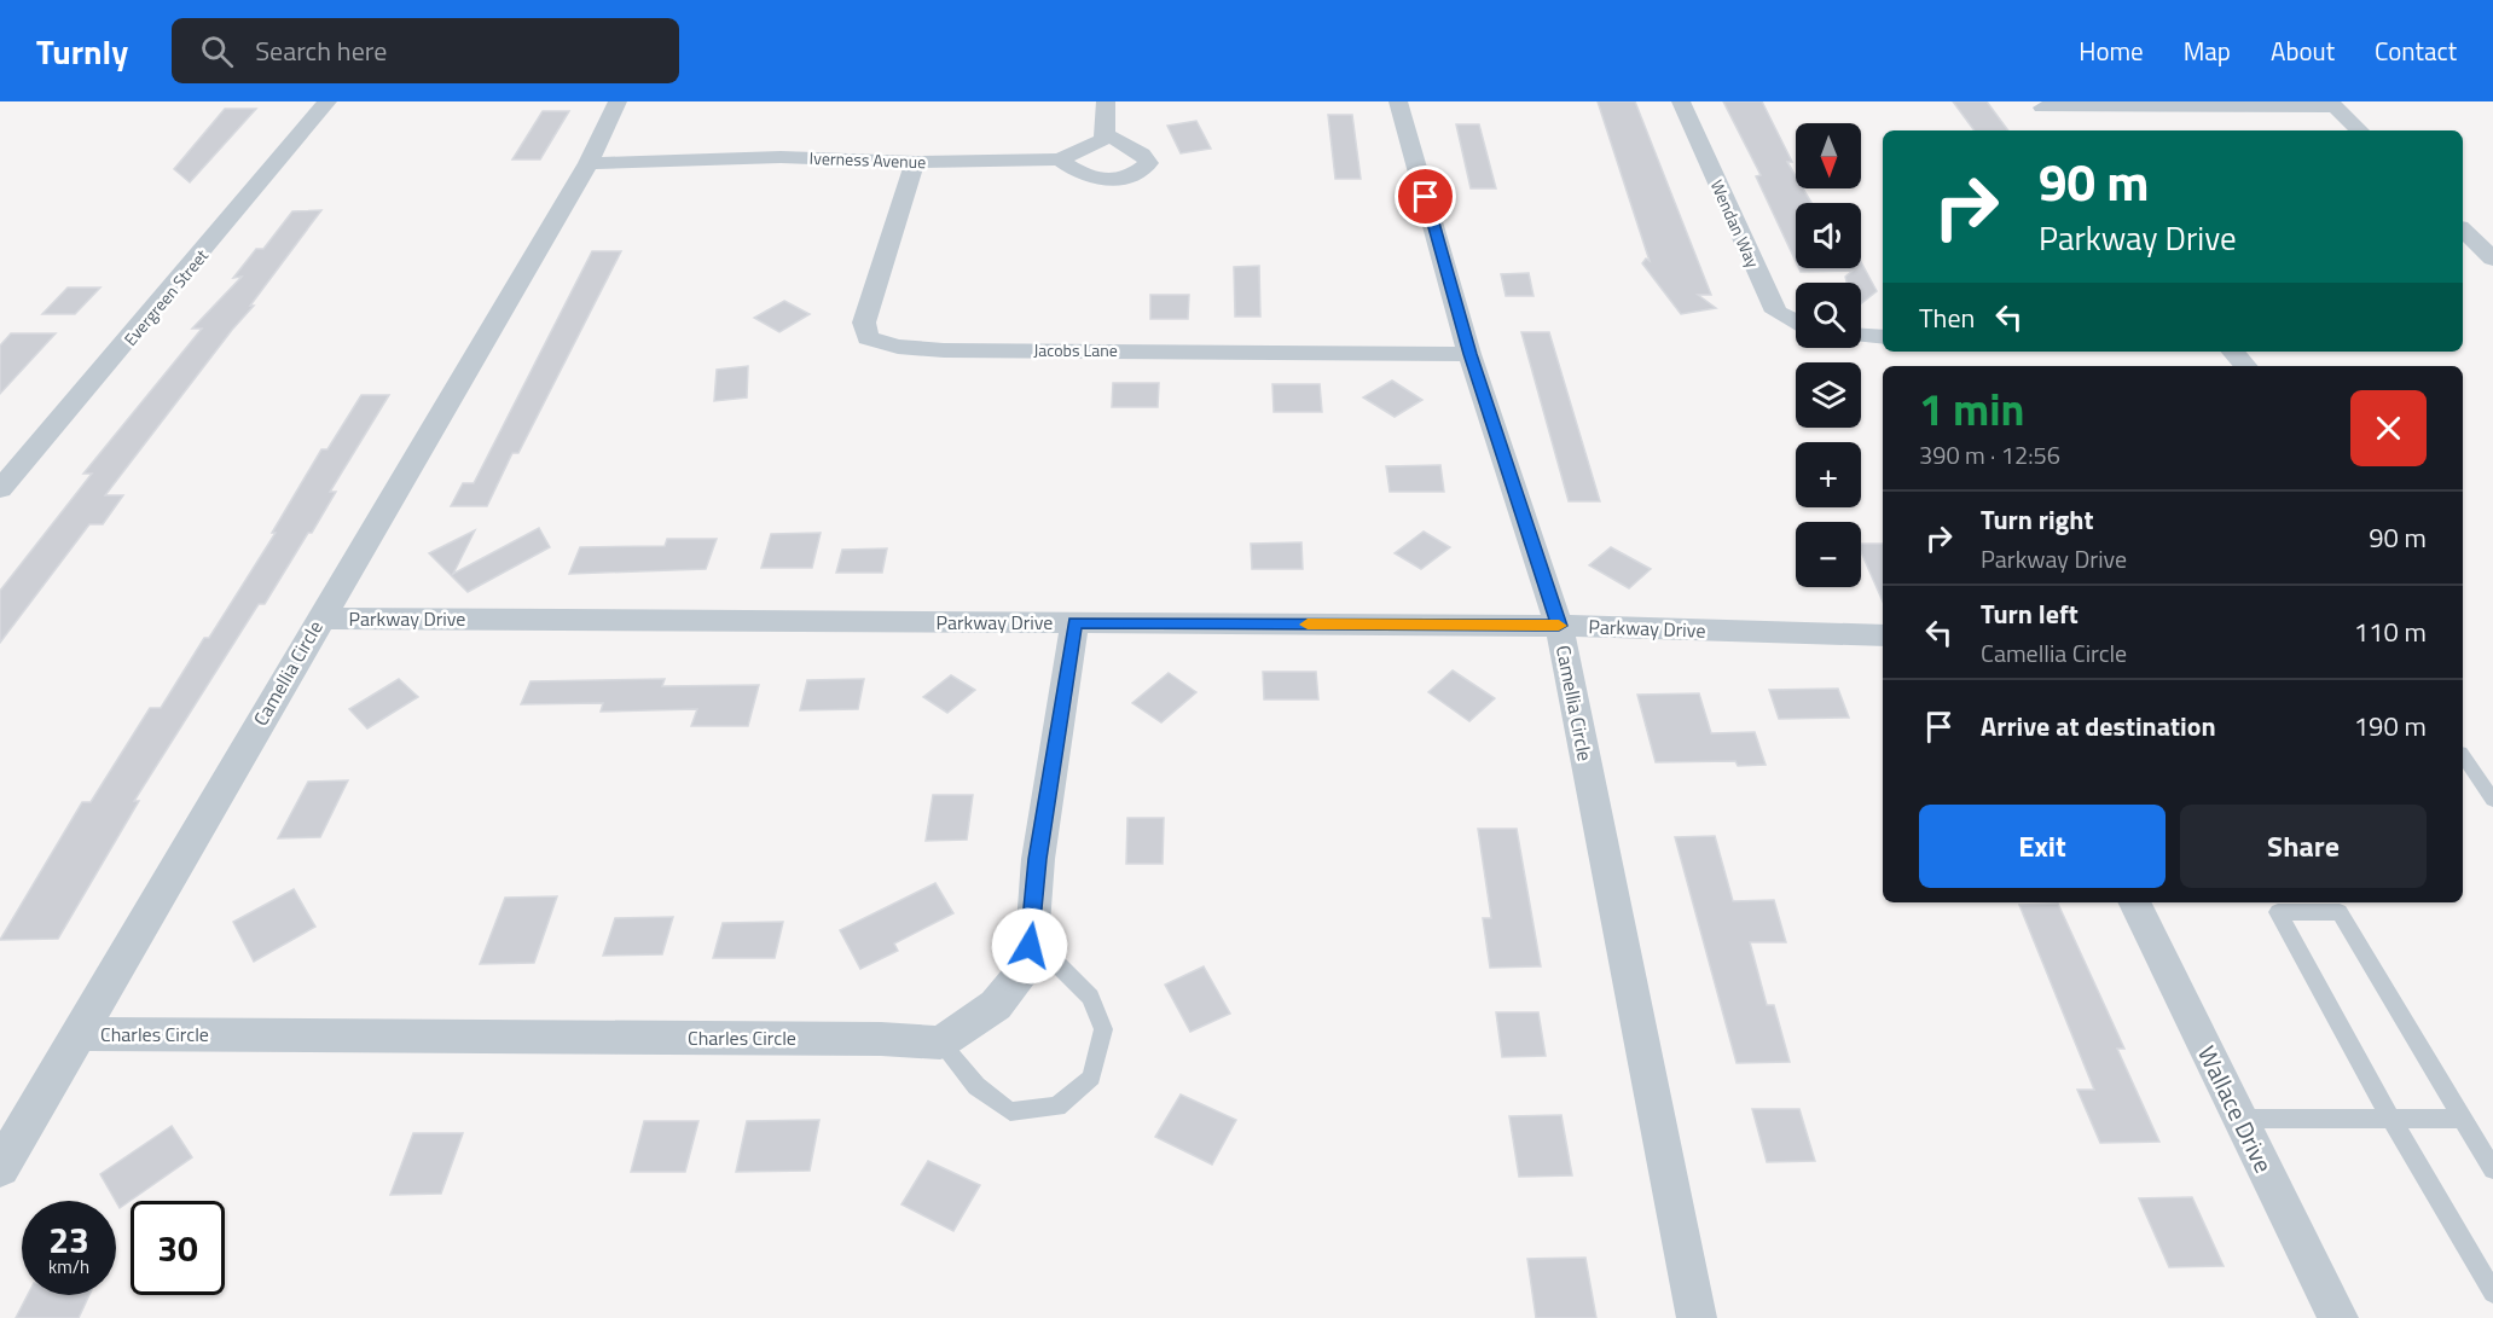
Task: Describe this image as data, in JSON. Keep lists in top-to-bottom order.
{
  "streets": {
    "street": [
      "Iverness Avenue",
      "Wendan Way",
      "Evergreen Street",
      "Jacobs Lane",
      "Parkway Drive",
      "Camellia Circle",
      "Charles Circle",
      "Wallace Drive"
    ]
  },
  "crossings": [
    ["Iverness Avenue", "Jacobs Lane"],
    ["Iverness Avenue", "Camellia Circle"],
    ["Jacobs Lane", "Camellia Circle"],
    ["Parkway Drive", "Camellia Circle"],
    ["Camellia Circle", "Charles Circle"]
  ],
  "north": "bottom",
  "page": {
    "header": "Turnly",
    "search": "Search here",
    "nav": [
      "Home",
      "Map",
      "About",
      "Contact"
    ],
    "map_buttons": ["+", "−"],
    "turn": ["90 m", "Parkway Drive"],
    "then": "Then",
    "heading": ["1 min", "390 m · 12:56"],
    "list": [
      {
        "name": "Turn right",
        "note": "Parkway Drive",
        "value": "90 m"
      },
      {
        "name": "Turn left",
        "note": "Camellia Circle",
        "value": "110 m"
      },
      {
        "name": "Arrive at destination",
        "value": "190 m"
      }
    ],
    "buttons": ["Exit", "Share"],
    "speed": "23 km/h",
    "limit": "30"
  }
}
